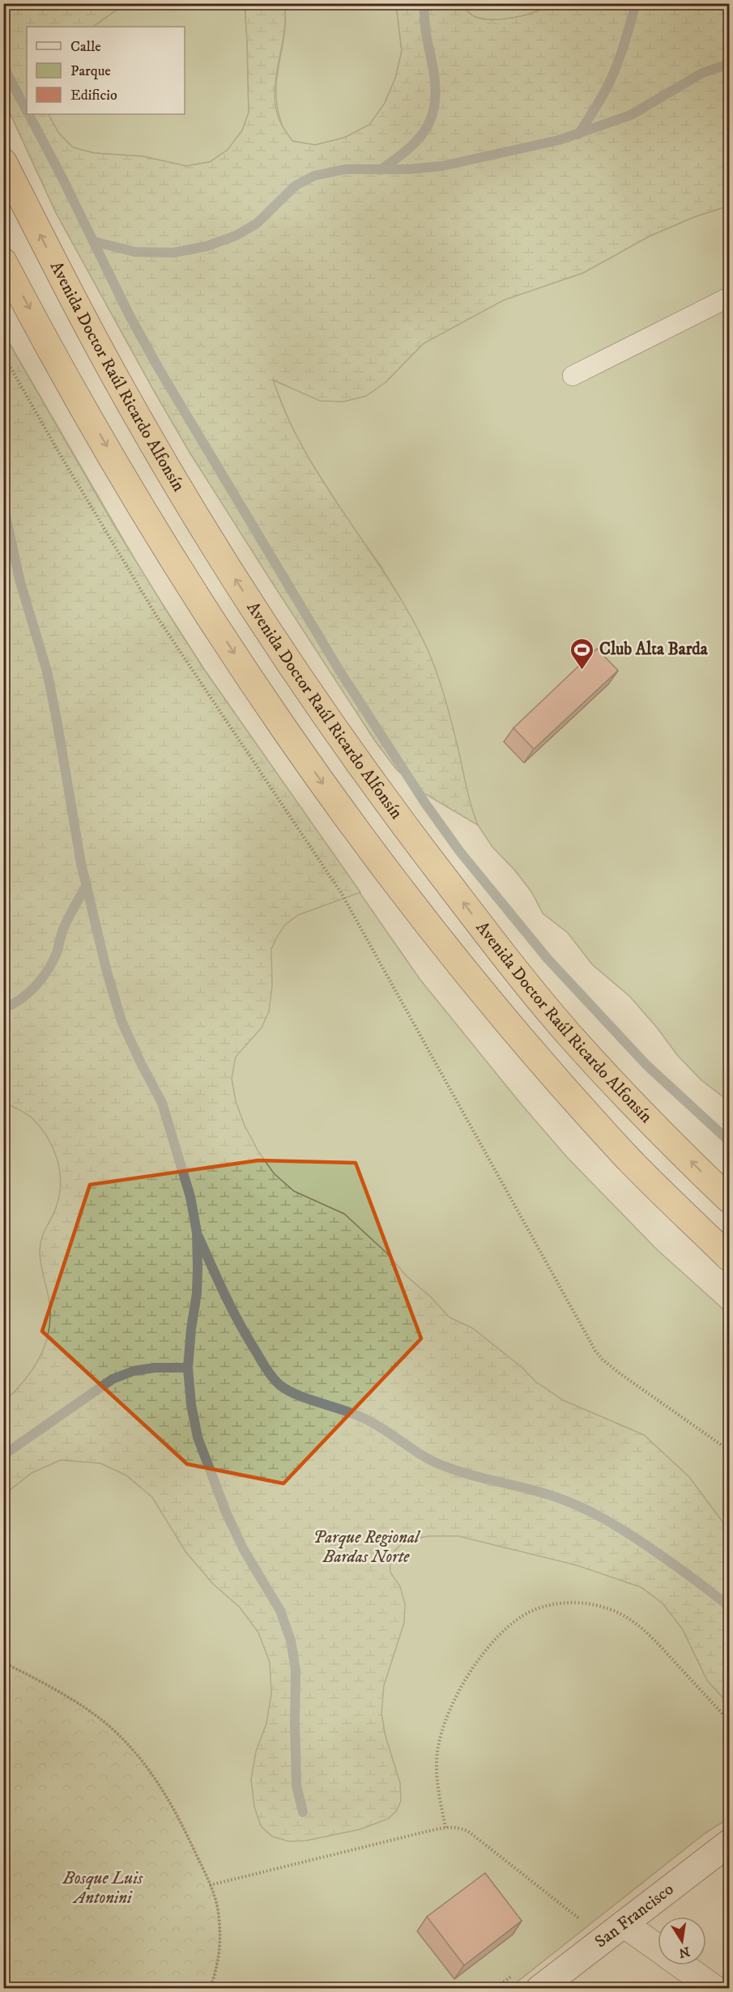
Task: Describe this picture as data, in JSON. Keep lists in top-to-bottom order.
{
  "streets": {
    "highway": ["Avenida Doctor Raúl Ricardo Alfonsín"],
    "main road": ["San Francisco"]
  },
  "parks": ["Parque Regional Bardas Norte", "Bosque Luis Antonini"],
  "places": {
    "sports": ["Club Alta Barda"]
  },
  "legend": ["Calle", "Parque", "Edificio"],
  "north": "bottom"
}
